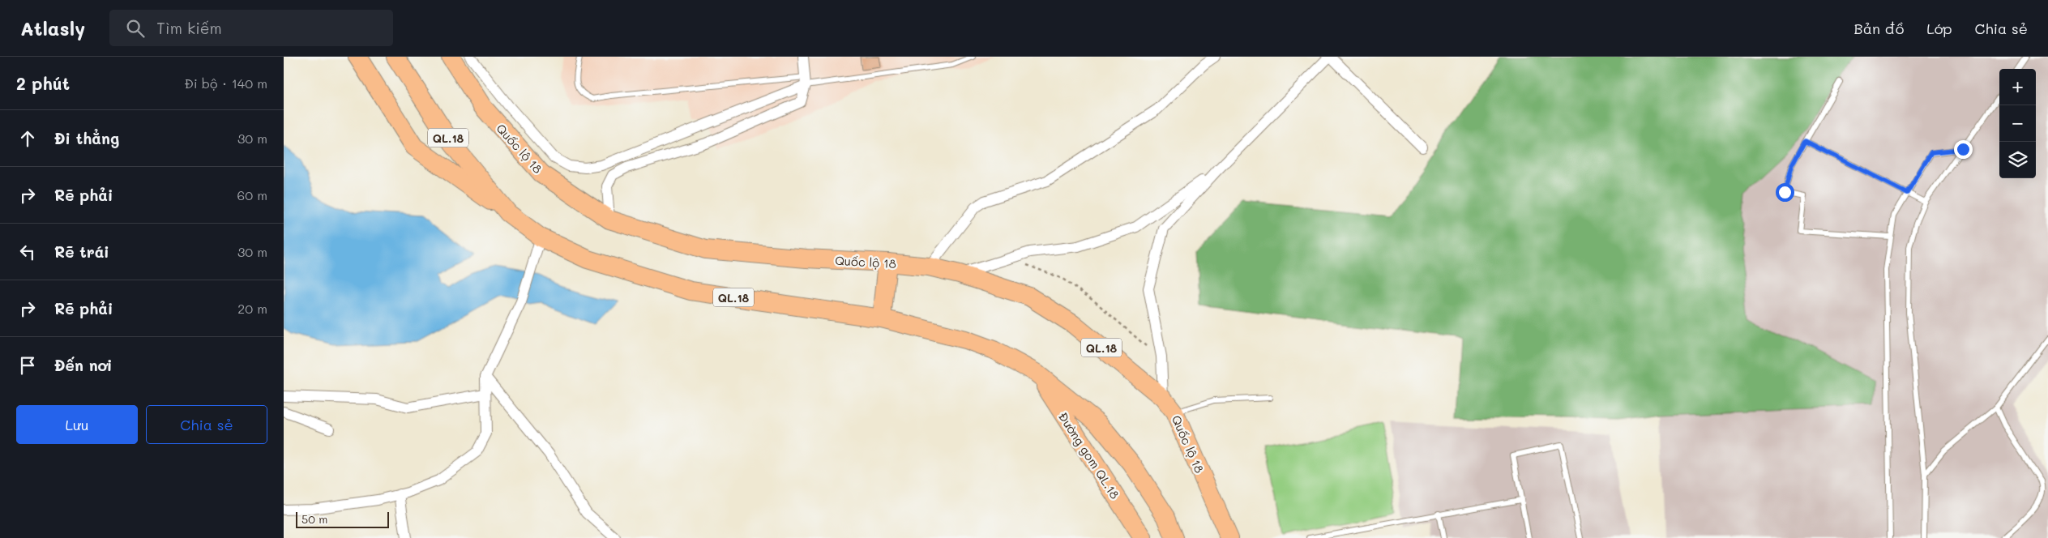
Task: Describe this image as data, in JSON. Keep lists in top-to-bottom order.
{
  "streets": {
    "highway": ["QL.18", "Quốc lộ 18", "Đường gom QL.18"]
  },
  "crossings": [
    ["QL.18", "Đường gom QL.18"]
  ],
  "scale_bar": "50 m",
  "page": {
    "header": "Atlasly",
    "search": "Tìm kiếm",
    "nav": ["Bản đồ", "Lớp", "Chia sẻ"],
    "heading": ["2 phút", "Đi bộ · 140 m"],
    "map_buttons": ["+", "−"],
    "list": [
      ["Đi thẳng", "30 m"],
      ["Rẽ phải", "60 m"],
      ["Rẽ trái", "30 m"],
      ["Rẽ phải", "20 m"],
      "Đến nơi"
    ],
    "buttons": ["Lưu", "Chia sẻ"],
    "scale": "50 m"
  }
}
